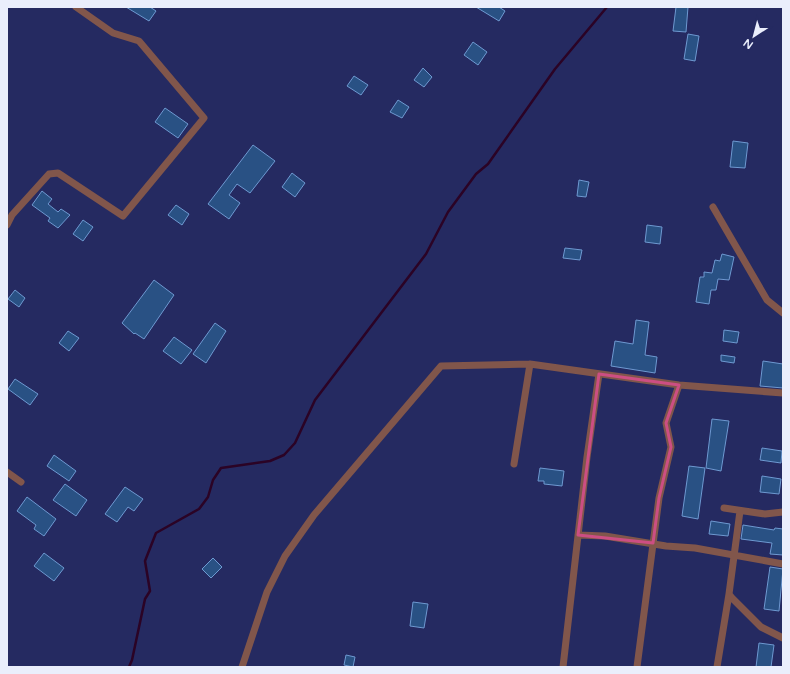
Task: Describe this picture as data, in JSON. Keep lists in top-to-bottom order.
{
  "north": "bottom left"
}
